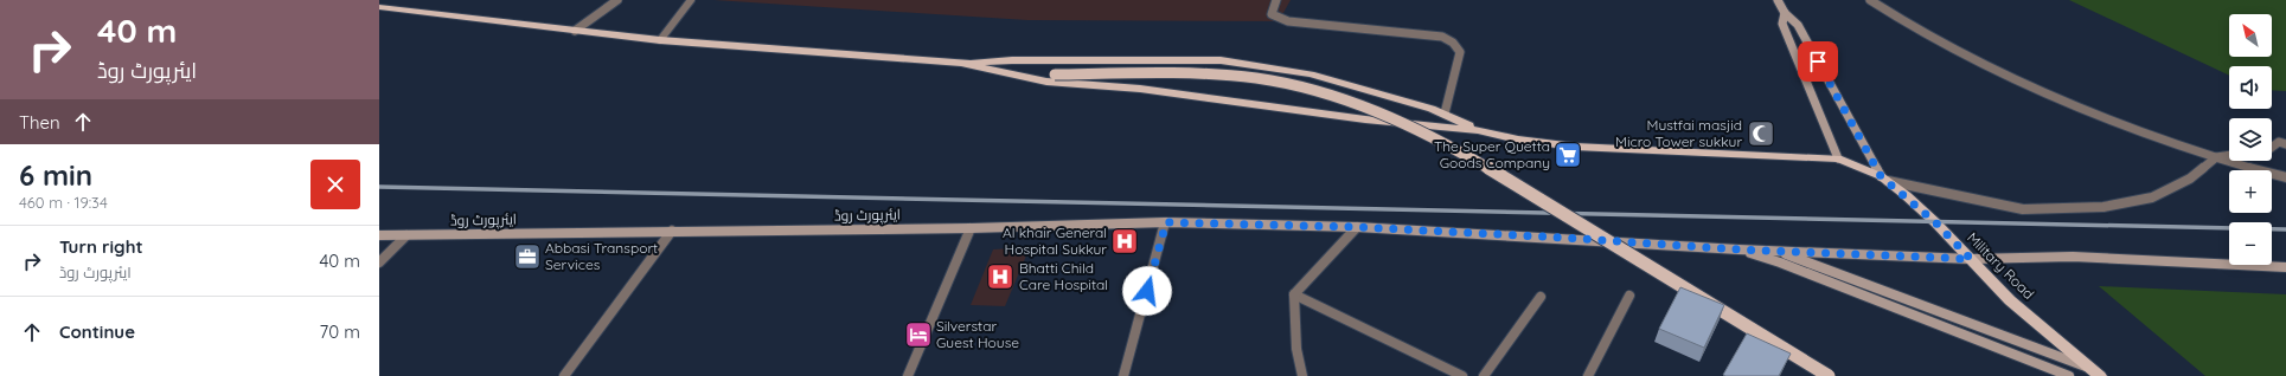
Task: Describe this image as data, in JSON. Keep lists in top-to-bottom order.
{
  "streets": {
    "main road": ["ایئرپورٹ روڈ", "Military Road"]
  },
  "places": {
    "mosque": ["Mustfai masjid Micro Tower sukkur"],
    "supermarket": ["The Super Quetta Goods Company"],
    "hospital": ["Al khair General Hospital Sukkur", "Bhatti Child Care Hospital"],
    "office": ["Abbasi Transport Services"],
    "hotel": ["Silverstar Guest House"]
  },
  "north": "top left",
  "page": {
    "turn": ["40 m", "ایئرپورٹ روڈ"],
    "map_buttons": ["+", "−"],
    "then": "Then",
    "heading": ["6 min", "460 m · 19:34"],
    "list": [
      {
        "name": "Turn right",
        "note": "ایئرپورٹ روڈ",
        "value": "40 m"
      },
      {
        "name": "Continue",
        "value": "70 m"
      }
    ]
  }
}
